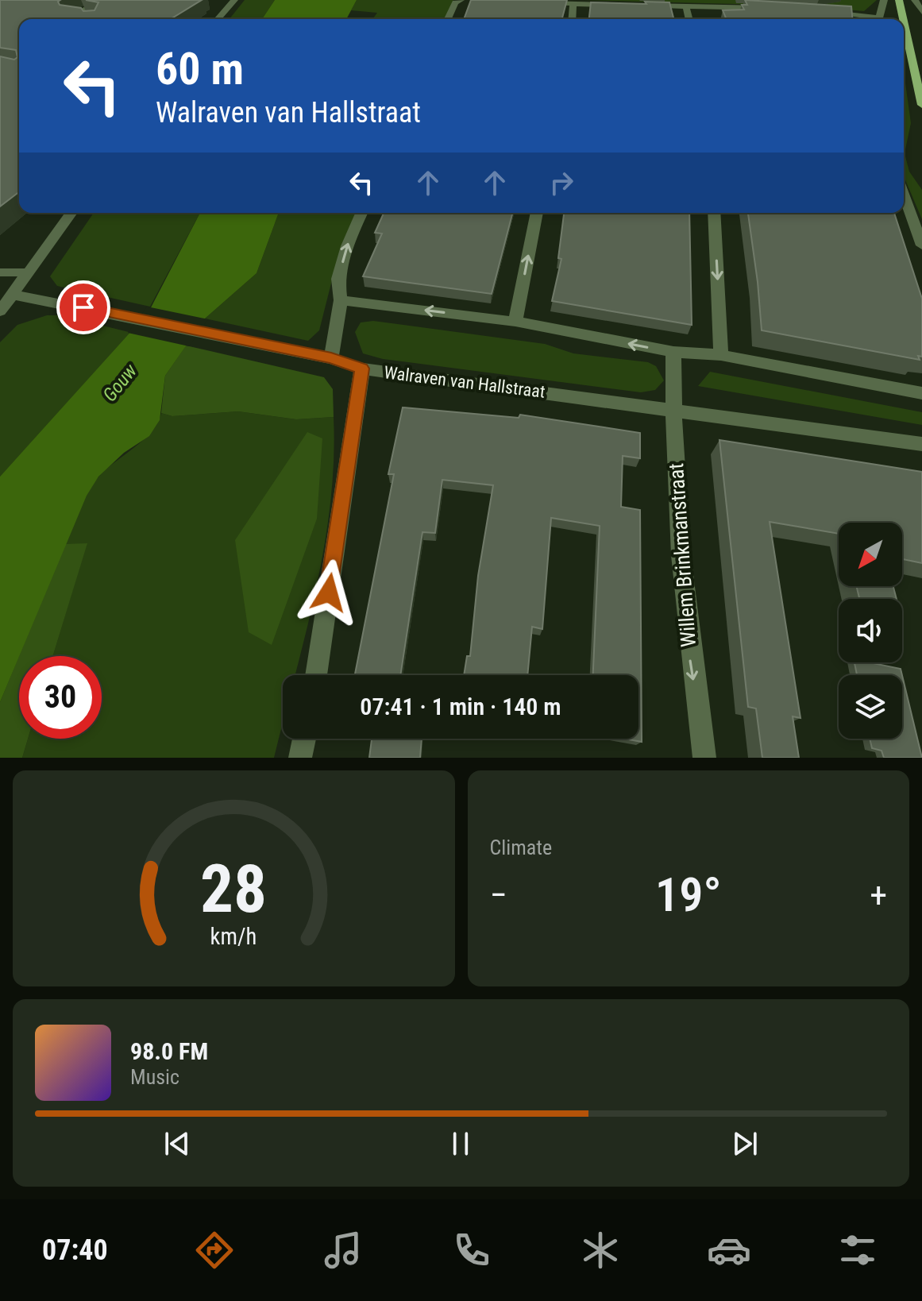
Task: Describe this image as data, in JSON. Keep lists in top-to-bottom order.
{
  "streets": {
    "street": ["Walraven van Hallstraat", "Willem Brinkmanstraat"]
  },
  "crossings": [
    ["Walraven van Hallstraat", "Willem Brinkmanstraat"]
  ],
  "one_way": ["Willem Brinkmanstraat"],
  "water": ["Gouw"],
  "north": "bottom left",
  "page": {
    "turn": ["60 m", "Walraven van Hallstraat"],
    "limit": "30",
    "trip": "07:41 · 1 min · 140 m",
    "tile": "Climate",
    "heat": ["−", "19°", "+"],
    "song": ["98.0 FM", "Music"],
    "tabs": "07:40",
    "gauge": ["28", "km/h"]
  }
}
